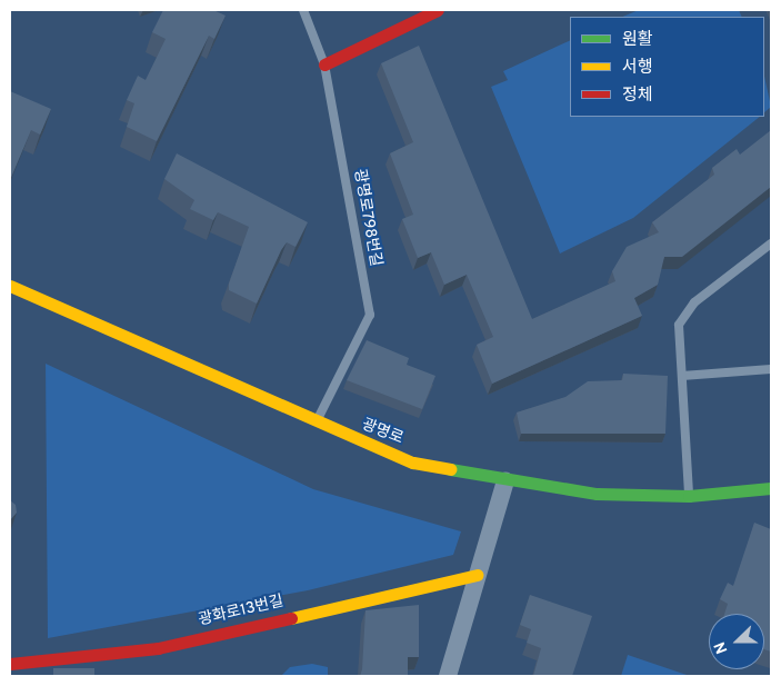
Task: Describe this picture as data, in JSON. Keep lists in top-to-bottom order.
{
  "streets": {
    "main road": ["광명로", "광화로13번길"],
    "lane": ["광명로798번길"]
  },
  "crossings": [
    ["광명로798번길", "광명로"]
  ],
  "legend": ["원활", "서행", "정체"],
  "north": "left"
}
